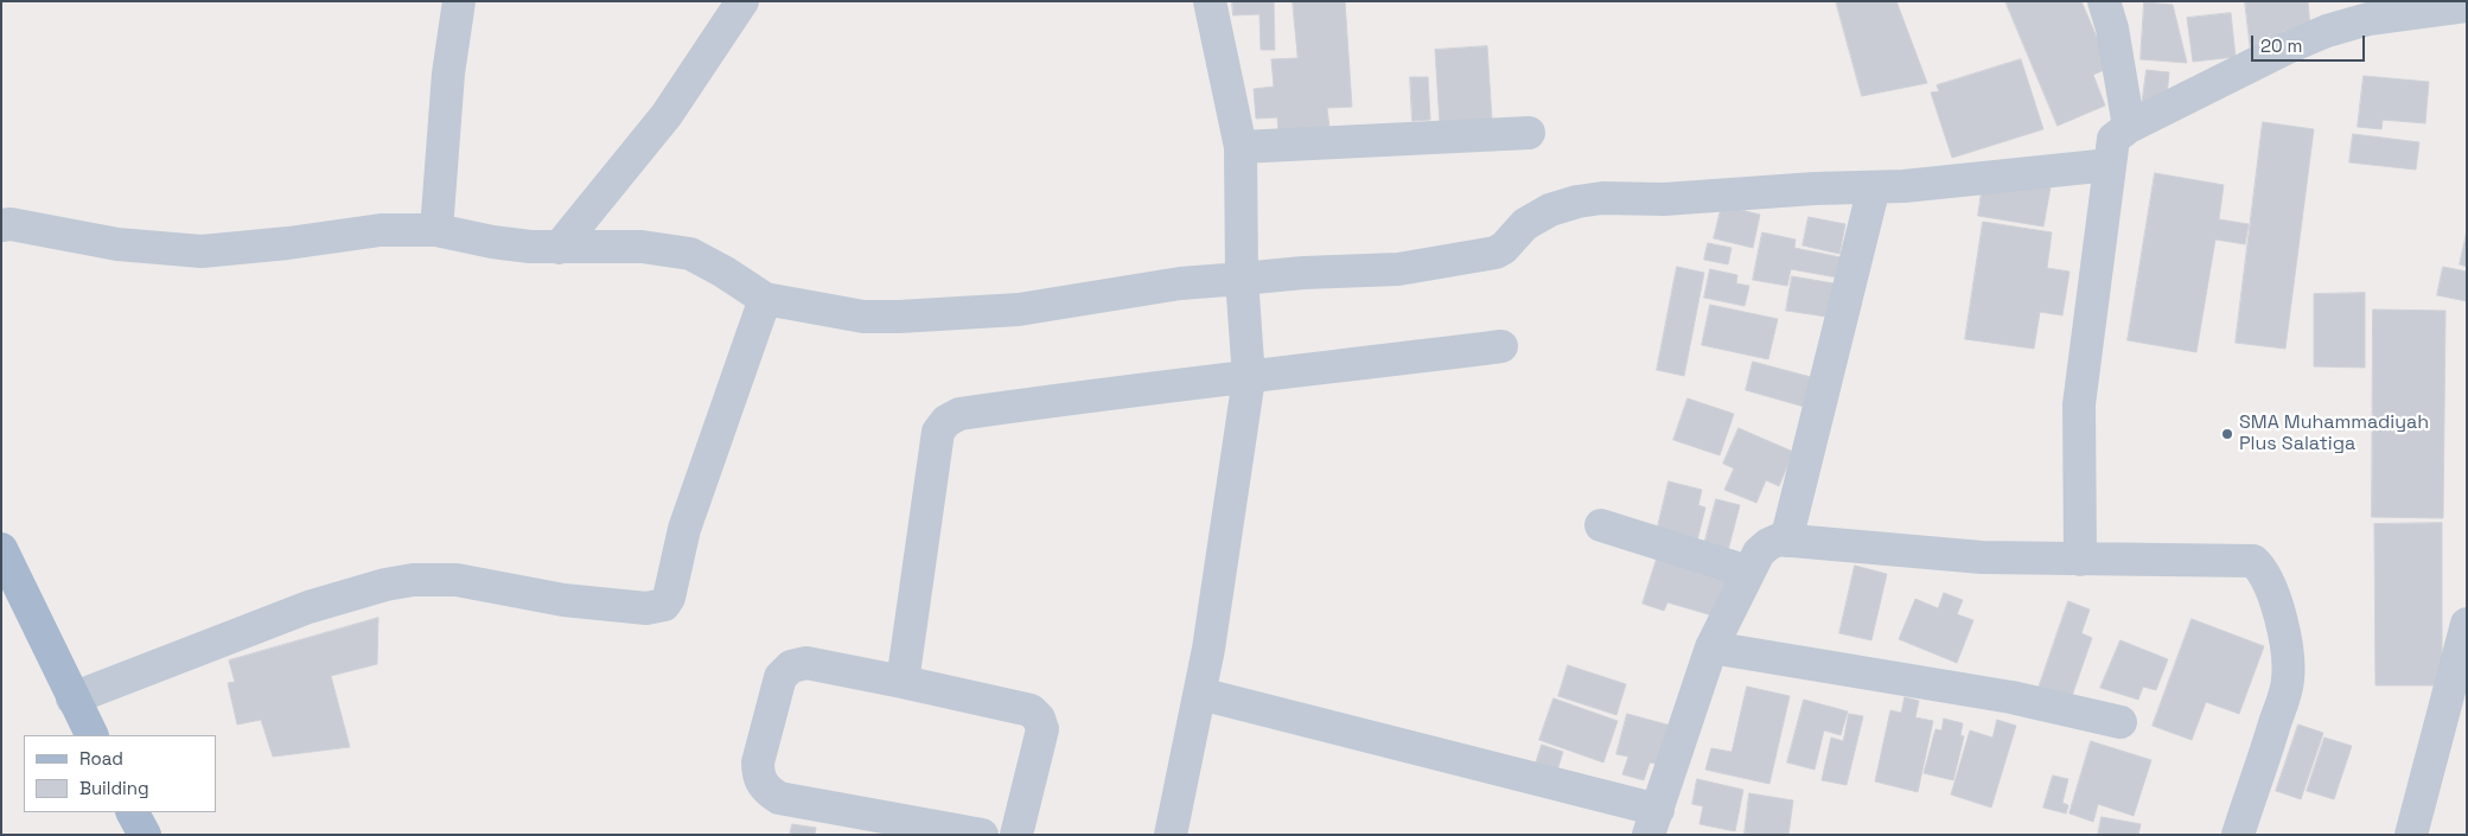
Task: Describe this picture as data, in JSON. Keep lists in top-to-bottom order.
{
  "places": ["SMA Muhammadiyah Plus Salatiga"],
  "legend": ["Road", "Building"],
  "scale_bar": "20 m"
}
